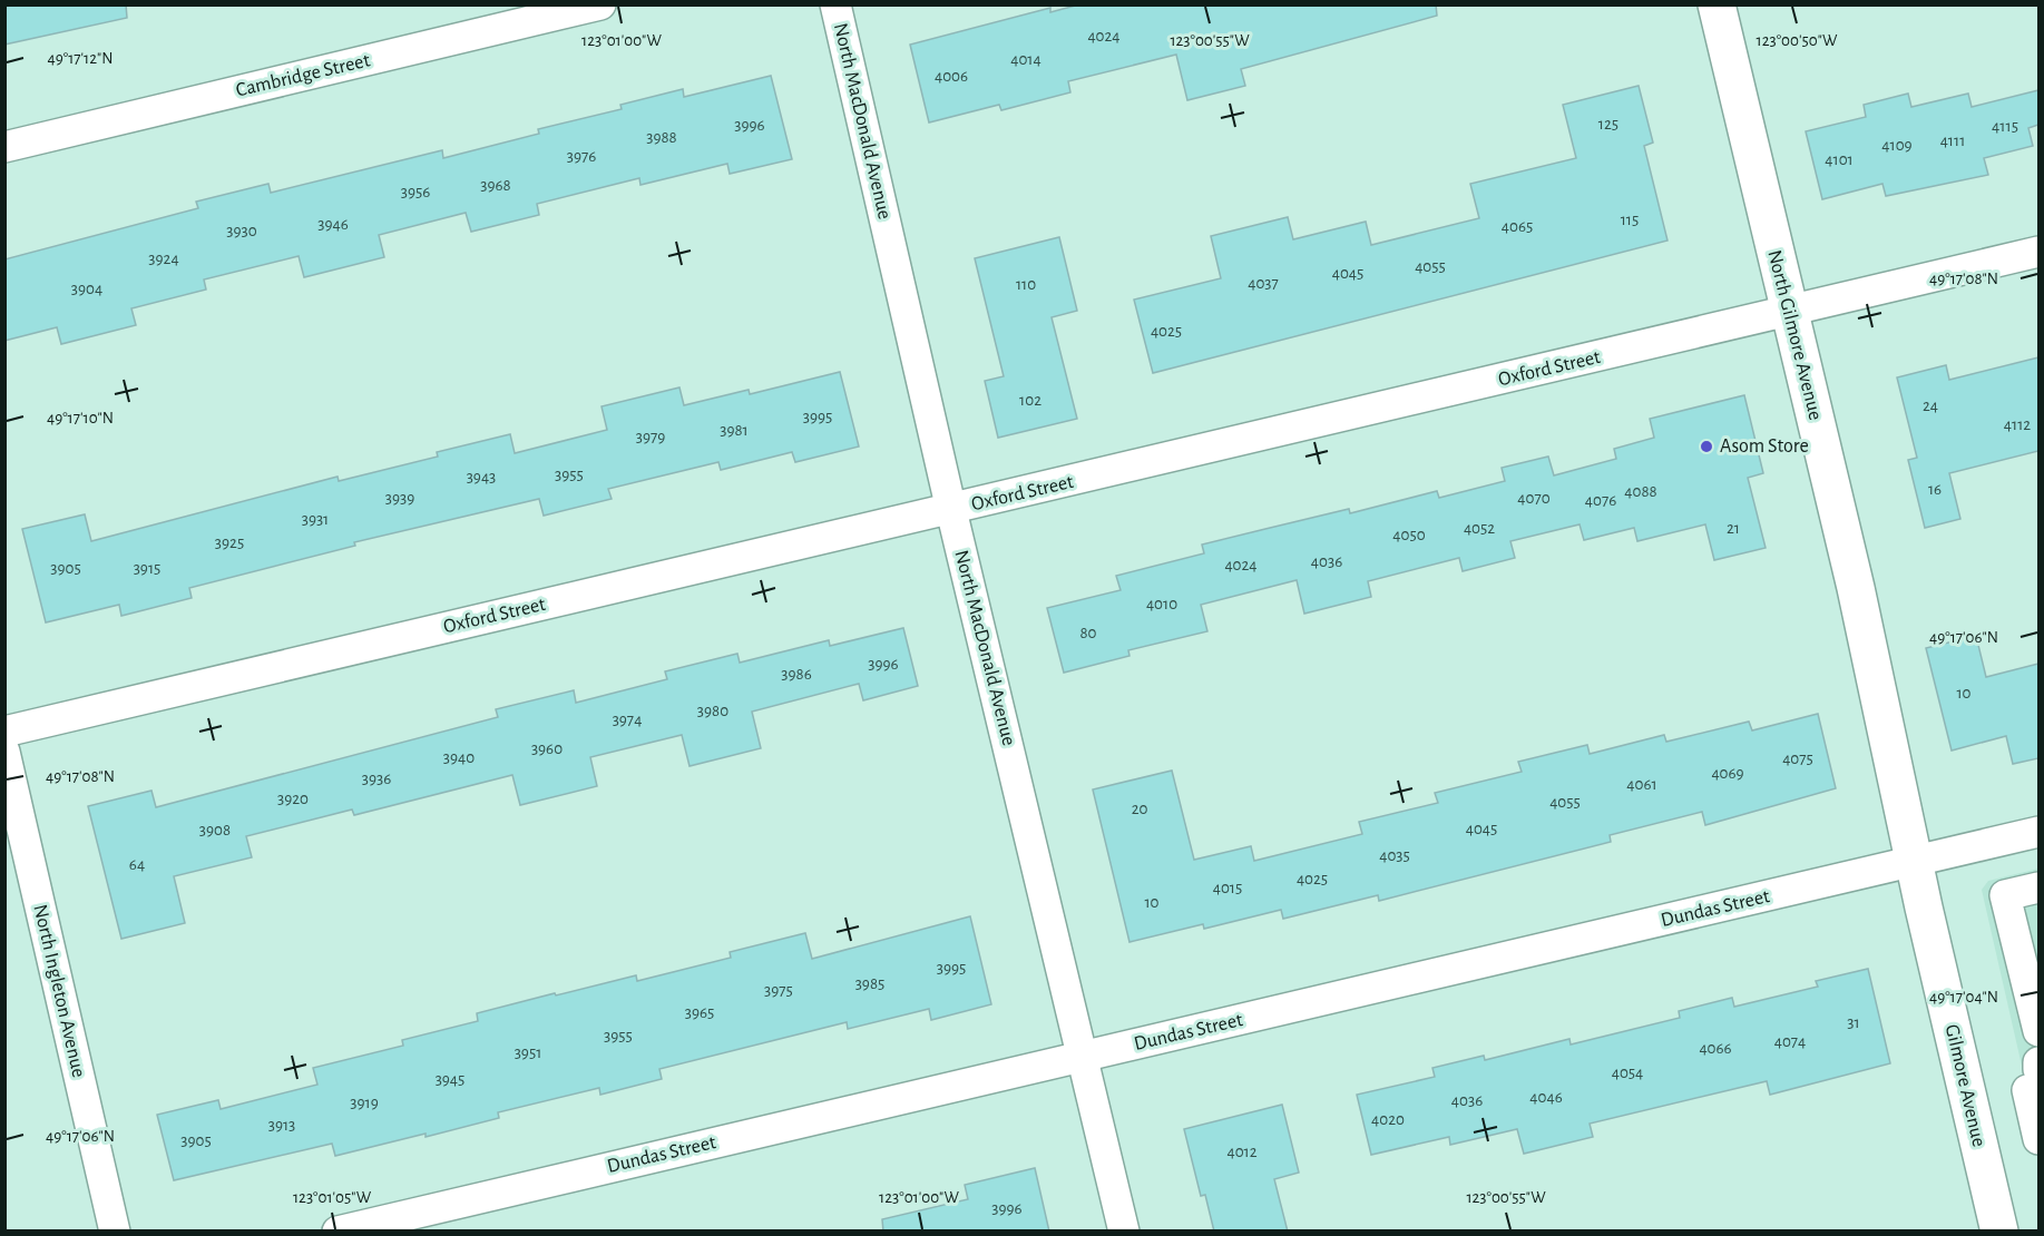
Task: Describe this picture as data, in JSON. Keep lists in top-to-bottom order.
{
  "streets": {
    "street": [
      "Cambridge Street",
      "North MacDonald Avenue",
      "North Gilmore Avenue",
      "Oxford Street",
      "Dundas Street",
      "North Ingleton Avenue",
      "Gilmore Avenue"
    ]
  },
  "crossings": [
    ["North MacDonald Avenue", "Oxford Street"],
    ["North MacDonald Avenue", "Dundas Street"],
    ["North Gilmore Avenue", "Oxford Street"],
    ["North Gilmore Avenue", "Dundas Street"],
    ["North Gilmore Avenue", "Gilmore Avenue"],
    ["Dundas Street", "Gilmore Avenue"]
  ],
  "places": ["Asom Store"],
  "house_numbers": [
    "4024",
    "4014",
    "4006",
    "125",
    "3996",
    "4115",
    "3988",
    "4111",
    "4109",
    "3976",
    "4101",
    "3968",
    "3956",
    "115",
    "3946",
    "4065",
    "3930",
    "3924",
    "4055",
    "4045",
    "4037",
    "110",
    "3904",
    "4025",
    "102",
    "24",
    "3995",
    "4112",
    "3981",
    "3979",
    "3955",
    "3943",
    "16",
    "4088",
    "3939",
    "4070",
    "4076",
    "3931",
    "4052",
    "21",
    "4050",
    "3925",
    "4036",
    "4024",
    "3905",
    "3915",
    "4010",
    "80",
    "3996",
    "3986",
    "10",
    "3980",
    "3974",
    "3960",
    "3940",
    "4075",
    "4069",
    "3936",
    "4061",
    "3920",
    "4055",
    "20",
    "4045",
    "3908",
    "4035",
    "64",
    "4025",
    "4015",
    "10",
    "3995",
    "3985",
    "3975",
    "3965",
    "31",
    "3955",
    "4074",
    "4066",
    "3951",
    "4054",
    "3945",
    "4046",
    "4036",
    "3919",
    "4020",
    "3913",
    "3905",
    "4012",
    "3996"
  ],
  "coordinates": [
    "123°01'00\"W",
    "123°00'55\"W",
    "123°00'50\"W",
    "49°17'12\"N",
    "49°17'08\"N",
    "49°17'10\"N",
    "49°17'06\"N",
    "49°17'04\"N",
    "123°01'05\"W"
  ]
}
